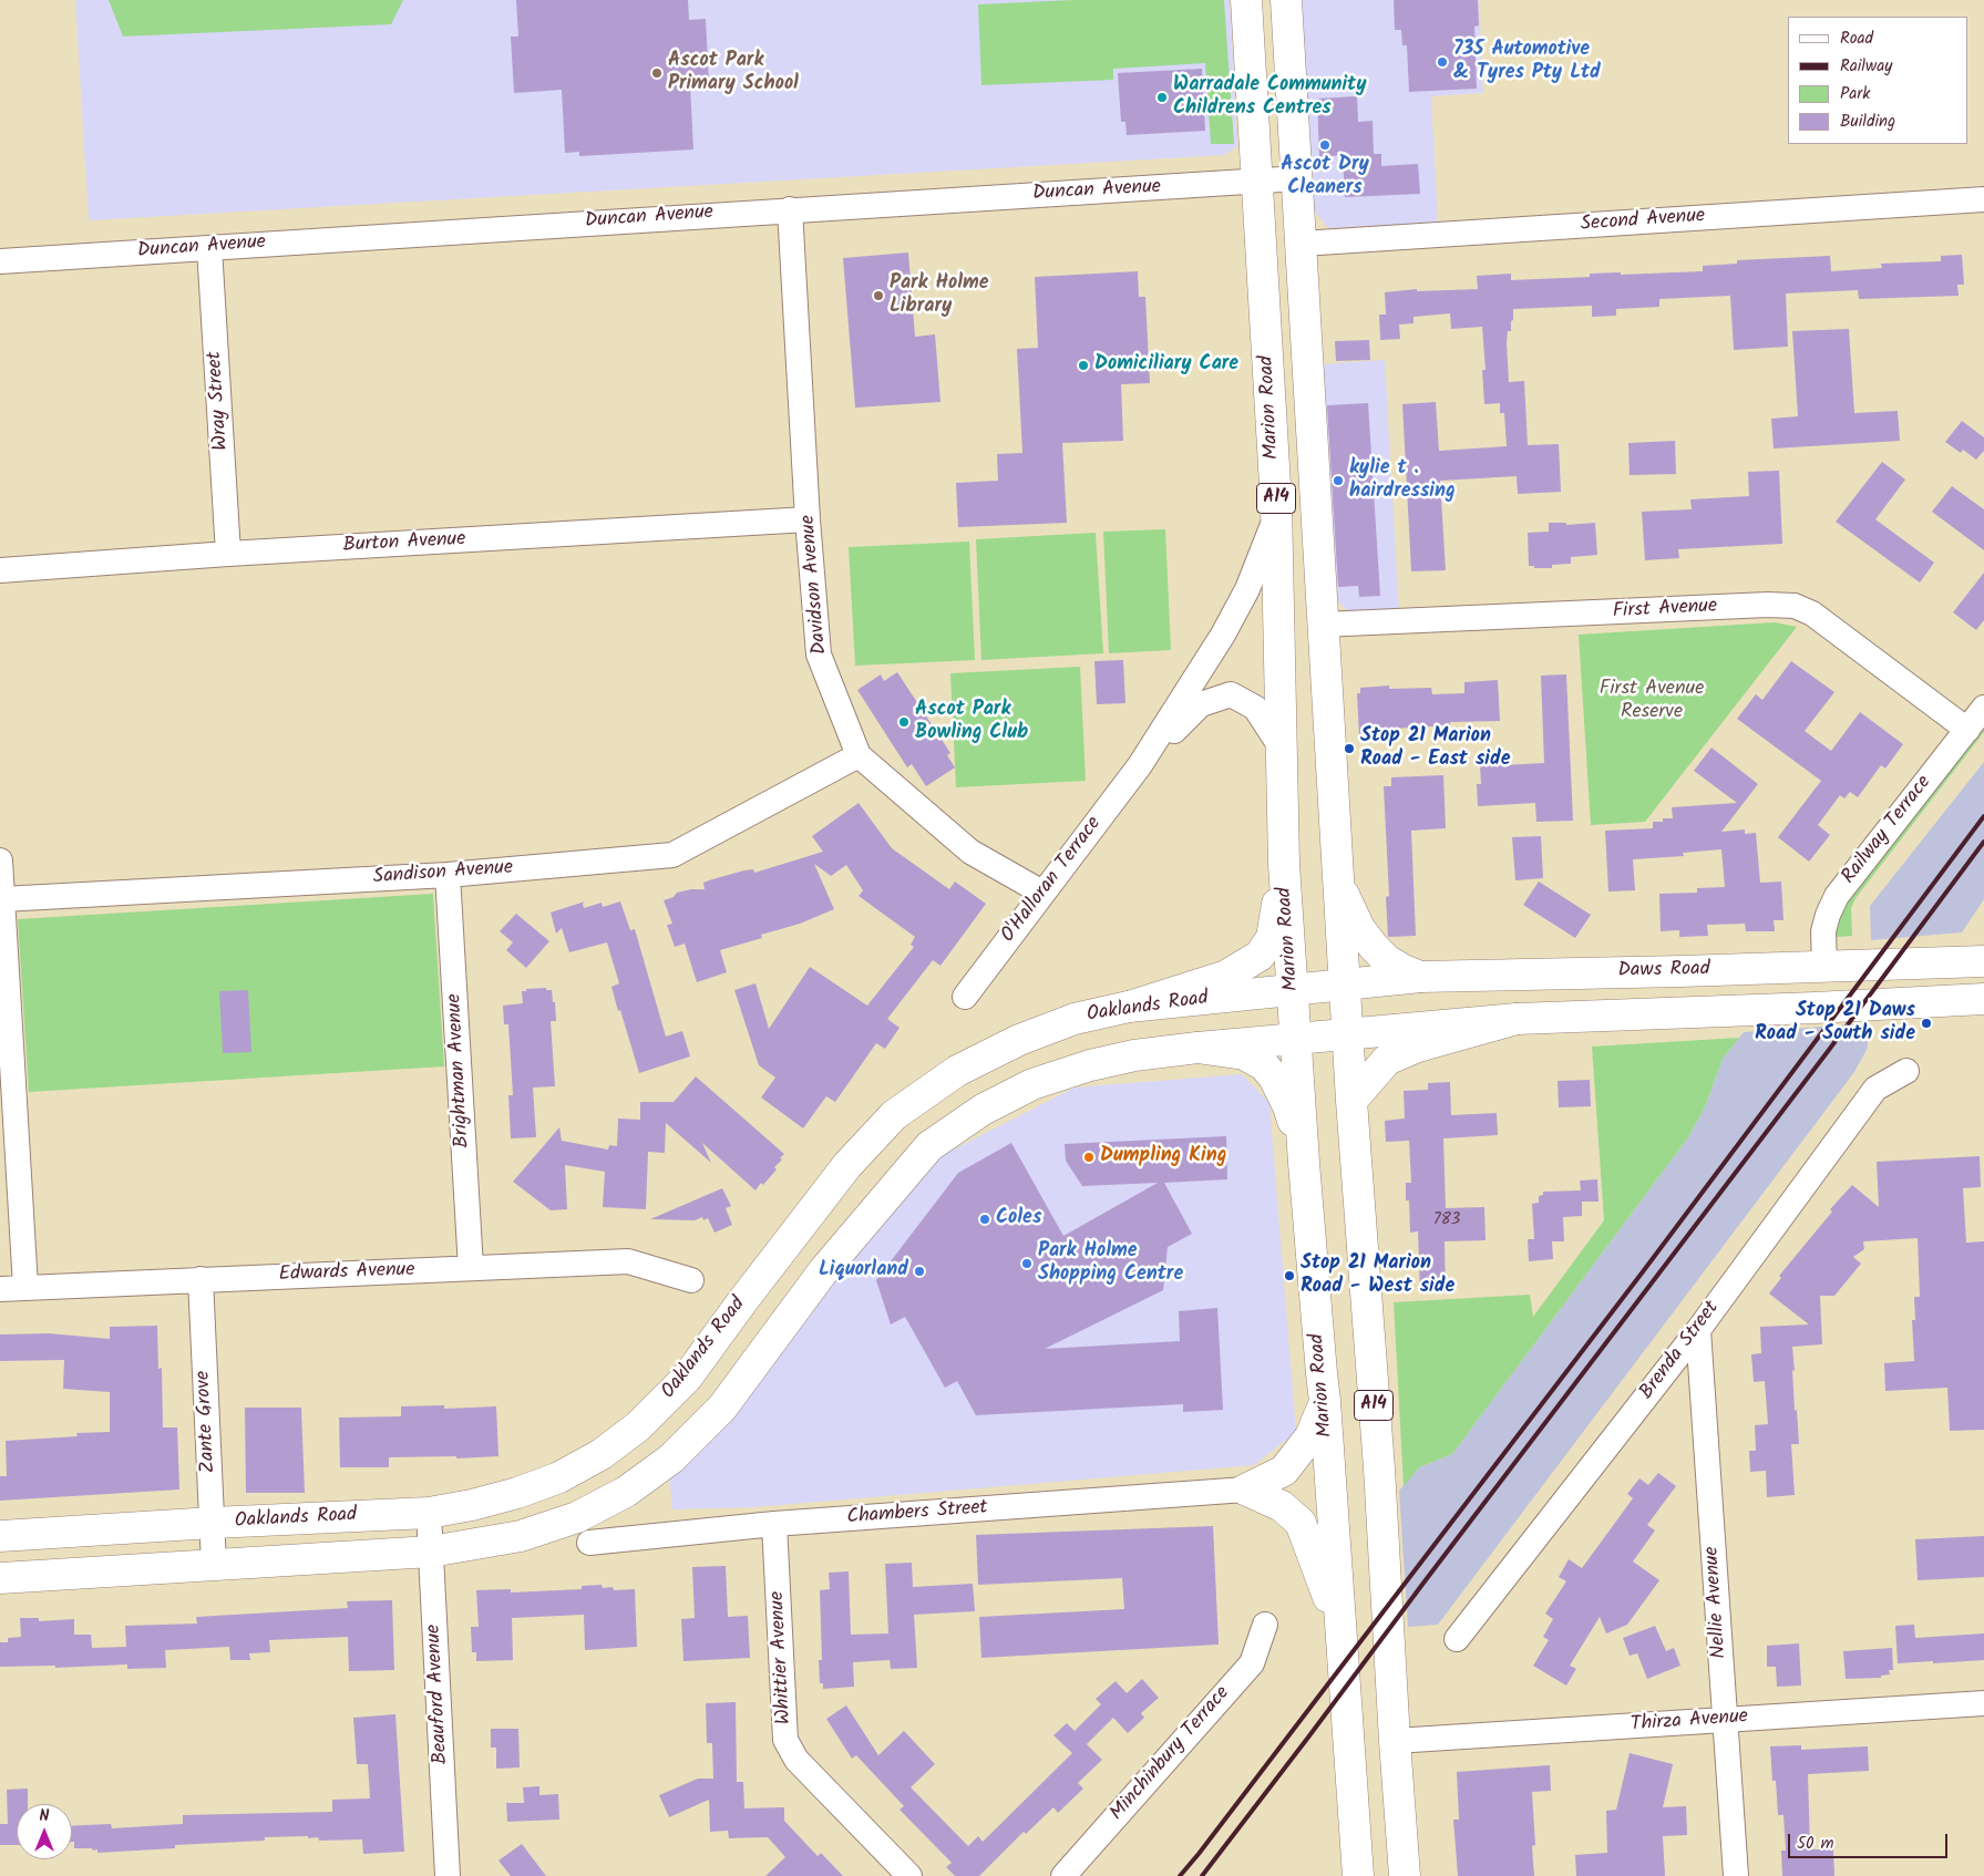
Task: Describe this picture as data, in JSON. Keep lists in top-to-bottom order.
{
  "streets": {
    "main road": [
      "Marion Road",
      "A14",
      "Daws Road",
      "Oaklands Road"
    ],
    "street": [
      "Duncan Avenue",
      "Second Avenue",
      "Wray Street",
      "Burton Avenue",
      "Davidson Avenue",
      "First Avenue",
      "Railway Terrace",
      "Sandison Avenue",
      "O'Halloran Terrace",
      "Brightman Avenue",
      "Edwards Avenue",
      "Brenda Street",
      "Zante Grove",
      "Chambers Street",
      "Nellie Avenue",
      "Whittier Avenue",
      "Beauford Avenue",
      "Thirza Avenue",
      "Minchinbury Terrace"
    ]
  },
  "crossings": [
    ["Duncan Avenue", "Wray Street"],
    ["Duncan Avenue", "Marion Road"],
    ["Duncan Avenue", "Davidson Avenue"],
    ["Second Avenue", "Marion Road"],
    ["Wray Street", "Burton Avenue"],
    ["Marion Road", "First Avenue"],
    ["Marion Road", "O'Halloran Terrace"],
    ["Marion Road", "Daws Road"],
    ["Marion Road", "Oaklands Road"],
    ["Marion Road", "Thirza Avenue"],
    ["Burton Avenue", "Davidson Avenue"],
    ["Davidson Avenue", "Sandison Avenue"],
    ["Davidson Avenue", "O'Halloran Terrace"],
    ["First Avenue", "Railway Terrace"],
    ["Railway Terrace", "Daws Road"],
    ["Sandison Avenue", "Brightman Avenue"],
    ["Daws Road", "Oaklands Road"],
    ["Oaklands Road", "Zante Grove"],
    ["Oaklands Road", "Beauford Avenue"],
    ["Brightman Avenue", "Edwards Avenue"],
    ["Edwards Avenue", "Zante Grove"],
    ["Brenda Street", "Nellie Avenue"],
    ["Chambers Street", "Whittier Avenue"],
    ["Nellie Avenue", "Thirza Avenue"]
  ],
  "parks": ["First Avenue Reserve"],
  "places": [
    "735 Automotive & Tyres Pty Ltd",
    "Ascot Park Primary School",
    "Warradale Community Childrens Centres",
    "Ascot Dry Cleaners",
    "Park Holme Library",
    "Domiciliary Care",
    "kylie t . hairdressing",
    "Ascot Park Bowling Club",
    "Stop 21 Marion Road - East side",
    "Stop 21 Daws Road - South side",
    "Dumpling King",
    "Coles",
    "Park Holme Shopping Centre",
    "Liquorland",
    "Stop 21 Marion Road - West side"
  ],
  "house_numbers": ["783"],
  "legend": [
    "Road",
    "Railway",
    "Park",
    "Building"
  ],
  "scale_bar": "50 m",
  "north": "top"
}
